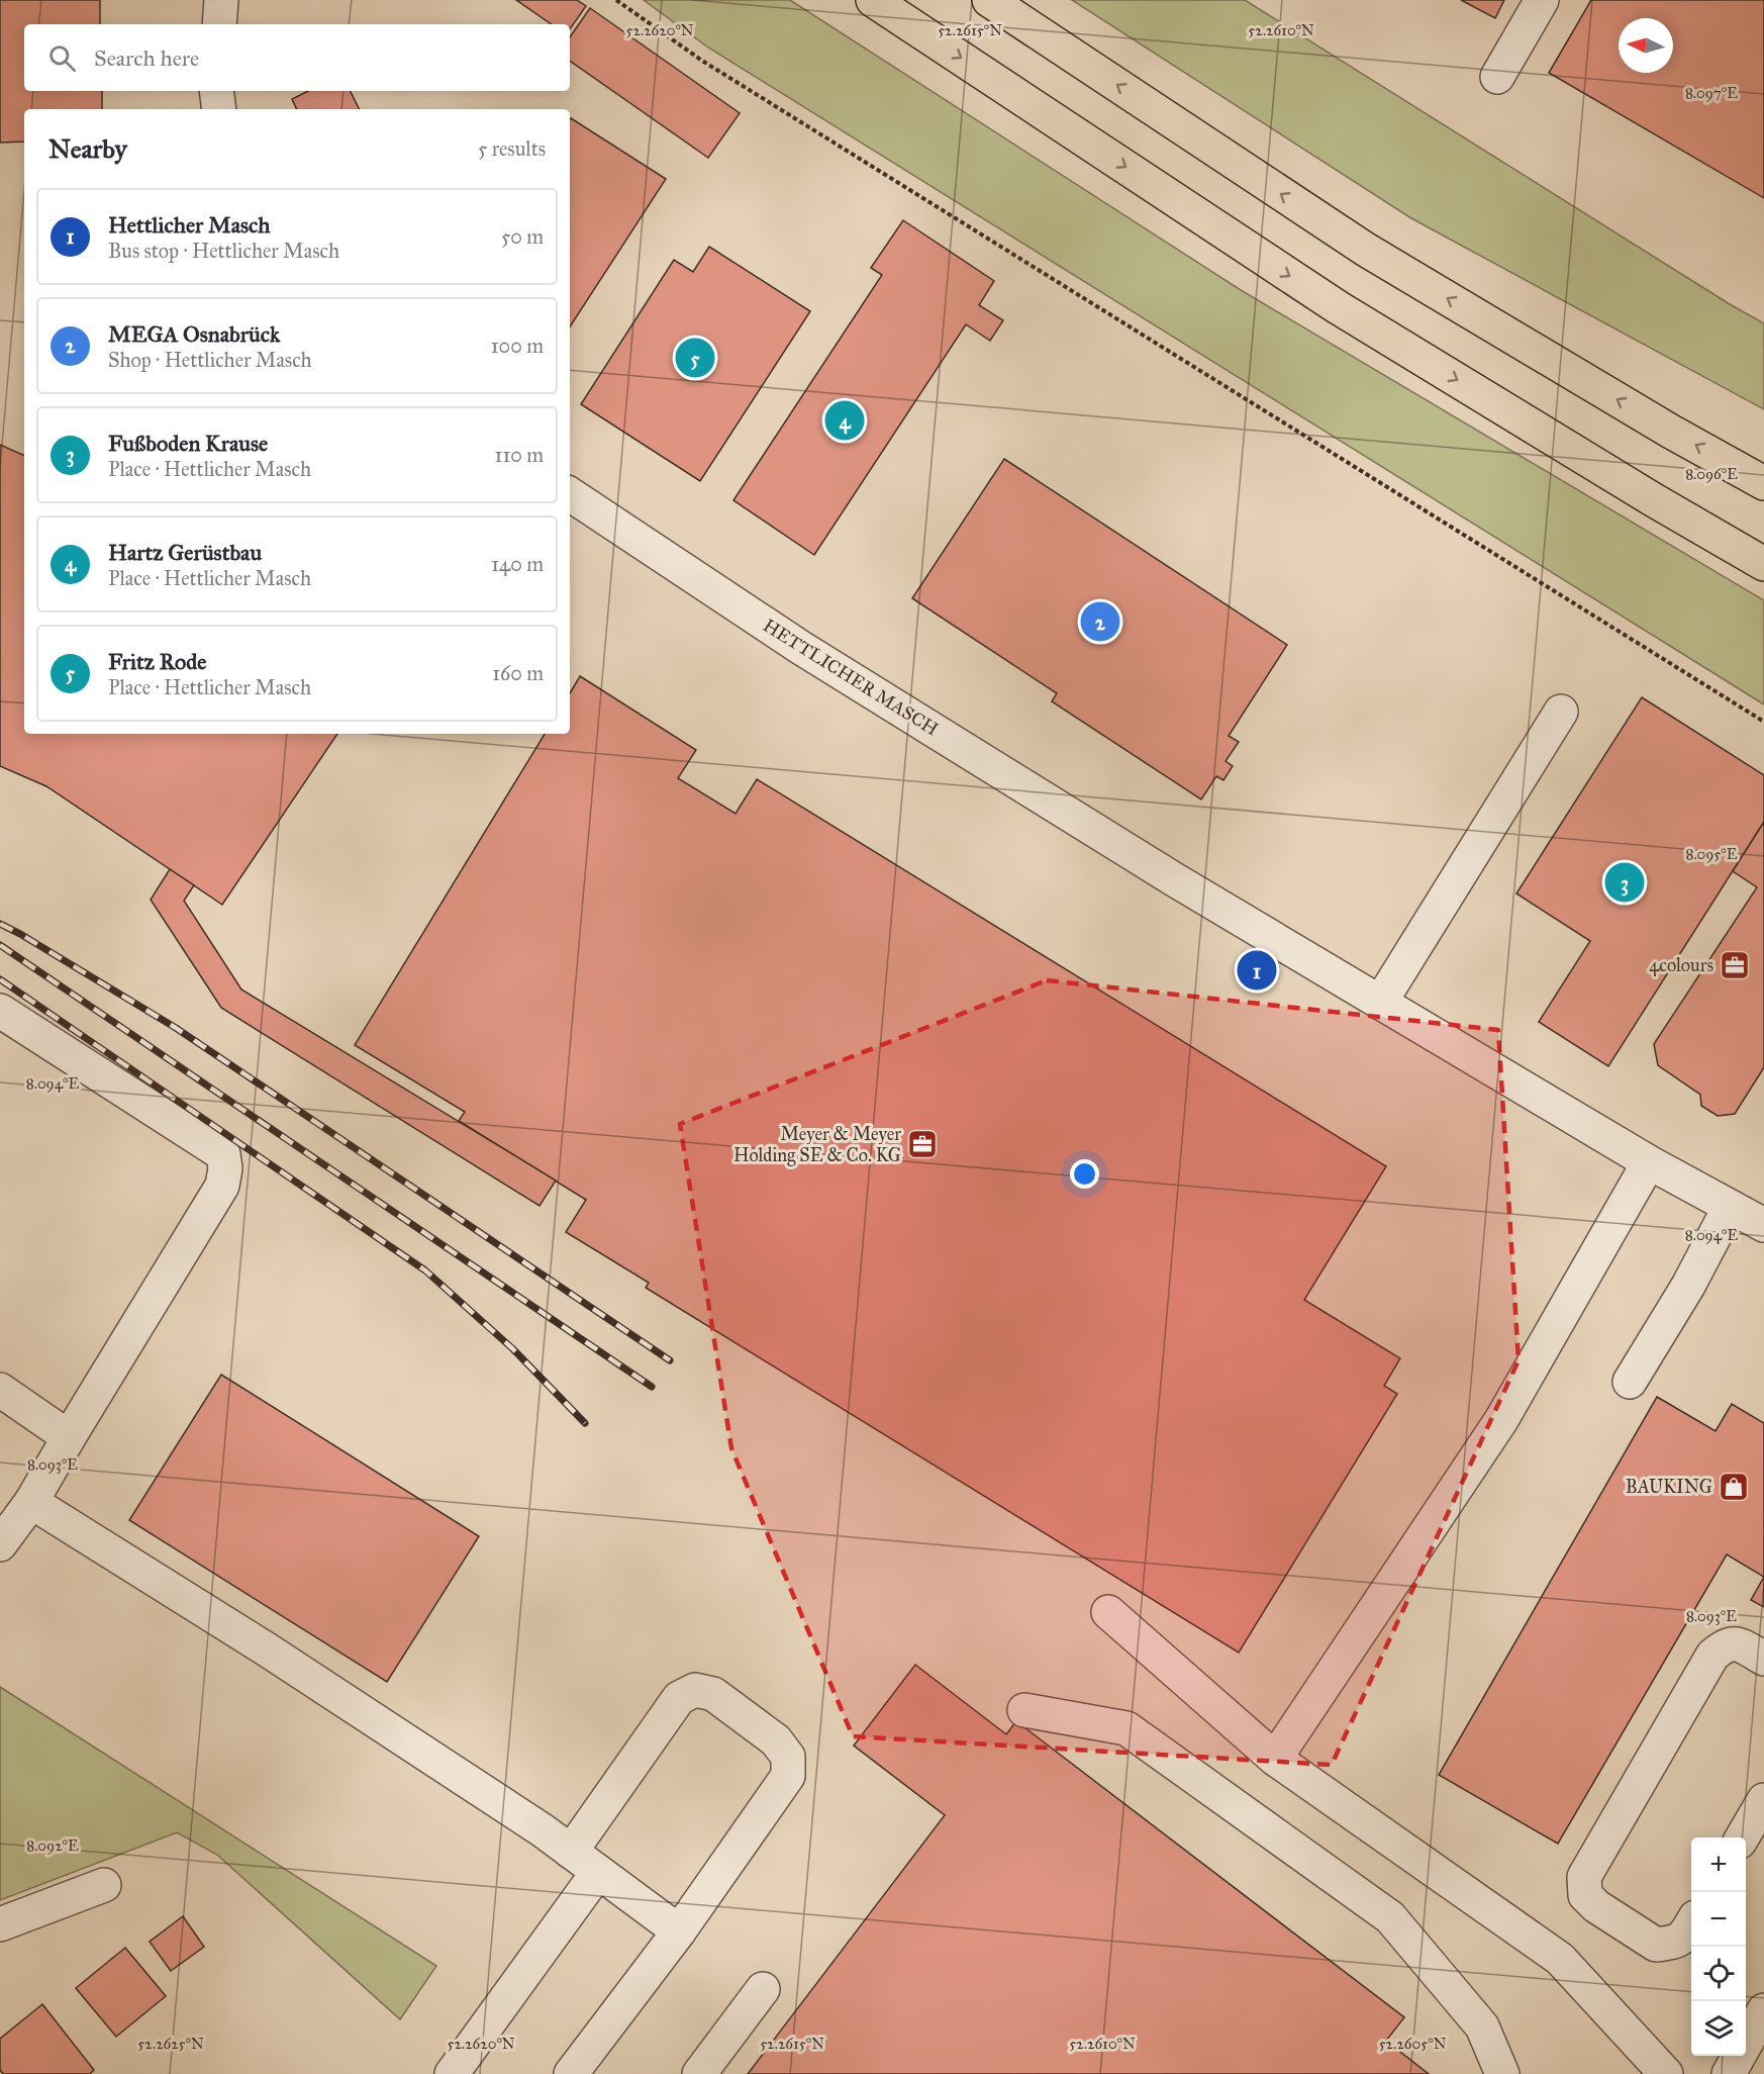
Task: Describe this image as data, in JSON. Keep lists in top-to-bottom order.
{
  "streets": {
    "street": ["HETTLICHER MASCH"]
  },
  "places": {
    "office": ["4colours", "Meyer & Meyer Holding SE & Co. KG"],
    "shop": ["BAUKING"]
  },
  "north": "left",
  "page": {
    "search": "Search here",
    "heading": ["Nearby", "5 results"],
    "list": [
      {
        "mark": "1",
        "name": "Hettlicher Masch",
        "note": "Bus stop · Hettlicher Masch",
        "value": "50 m"
      },
      {
        "mark": "2",
        "name": "MEGA Osnabrück",
        "note": "Shop · Hettlicher Masch",
        "value": "100 m"
      },
      {
        "mark": "3",
        "name": "Fußboden Krause",
        "note": "Place · Hettlicher Masch",
        "value": "110 m"
      },
      {
        "mark": "4",
        "name": "Hartz Gerüstbau",
        "note": "Place · Hettlicher Masch",
        "value": "140 m"
      },
      {
        "mark": "5",
        "name": "Fritz Rode",
        "note": "Place · Hettlicher Masch",
        "value": "160 m"
      }
    ],
    "pins": [
      "5",
      "4",
      "2",
      "3",
      "1"
    ],
    "map_buttons": ["+", "−"]
  },
  "coordinates": [
    "52.2620°N",
    "52.2615°N",
    "52.2610°N",
    "8.097°E",
    "8.096°E",
    "8.095°E",
    "8.094°E",
    "8.093°E",
    "8.092°E",
    "52.2625°N",
    "52.2605°N"
  ]
}
